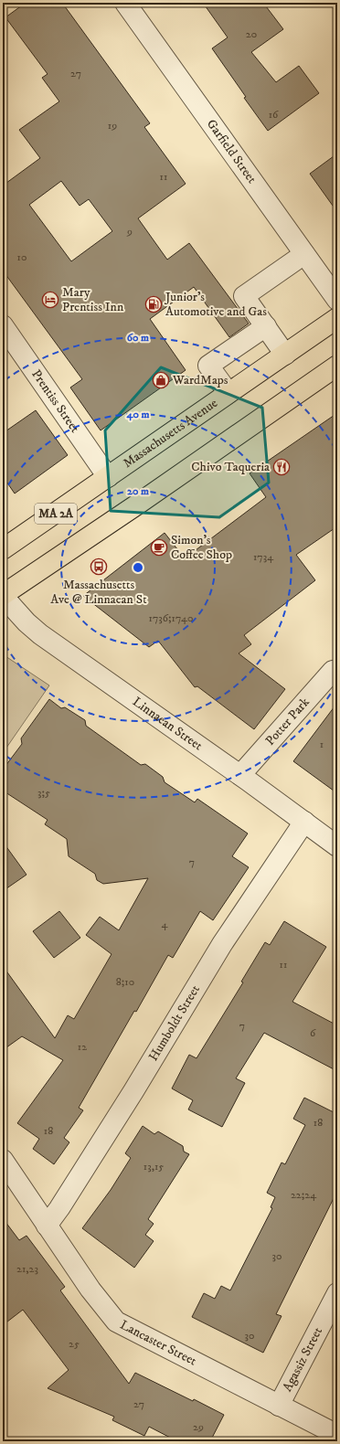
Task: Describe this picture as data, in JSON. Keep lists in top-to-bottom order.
{
  "streets": {
    "main road": ["Massachusetts Avenue", "MA 2A"],
    "street": [
      "Garfield Street",
      "Prentiss Street",
      "Potter Park",
      "Linnaean Street",
      "Humboldt Street",
      "Lancaster Street",
      "Agassiz Street"
    ]
  },
  "crossings": [
    ["Prentiss Street", "Massachusetts Avenue"],
    ["MA 2A", "Linnaean Street"],
    ["Potter Park", "Linnaean Street"],
    ["Linnaean Street", "Humboldt Street"],
    ["Humboldt Street", "Lancaster Street"],
    ["Lancaster Street", "Agassiz Street"]
  ],
  "places": {
    "hotel": ["Mary Prentiss Inn"],
    "fuel station": ["Junior's Automotive and Gas"],
    "shop": ["WardMaps"],
    "restaurant": ["Chivo Taqueria"],
    "cafe": ["Simon's Coffee Shop"],
    "bus stop": ["Massachusetts Ave @ Linnaean St"]
  },
  "house_numbers": [
    "20",
    "27",
    "16",
    "19",
    "11",
    "9",
    "10",
    "1734",
    "1736;1740",
    "1",
    "3;5",
    "7",
    "4",
    "11",
    "8;10",
    "7",
    "6",
    "12",
    "18",
    "18",
    "13,15",
    "22;24",
    "30",
    "21,23",
    "30",
    "25",
    "27",
    "29"
  ],
  "rings": ["60 m", "40 m", "20 m"]
}
